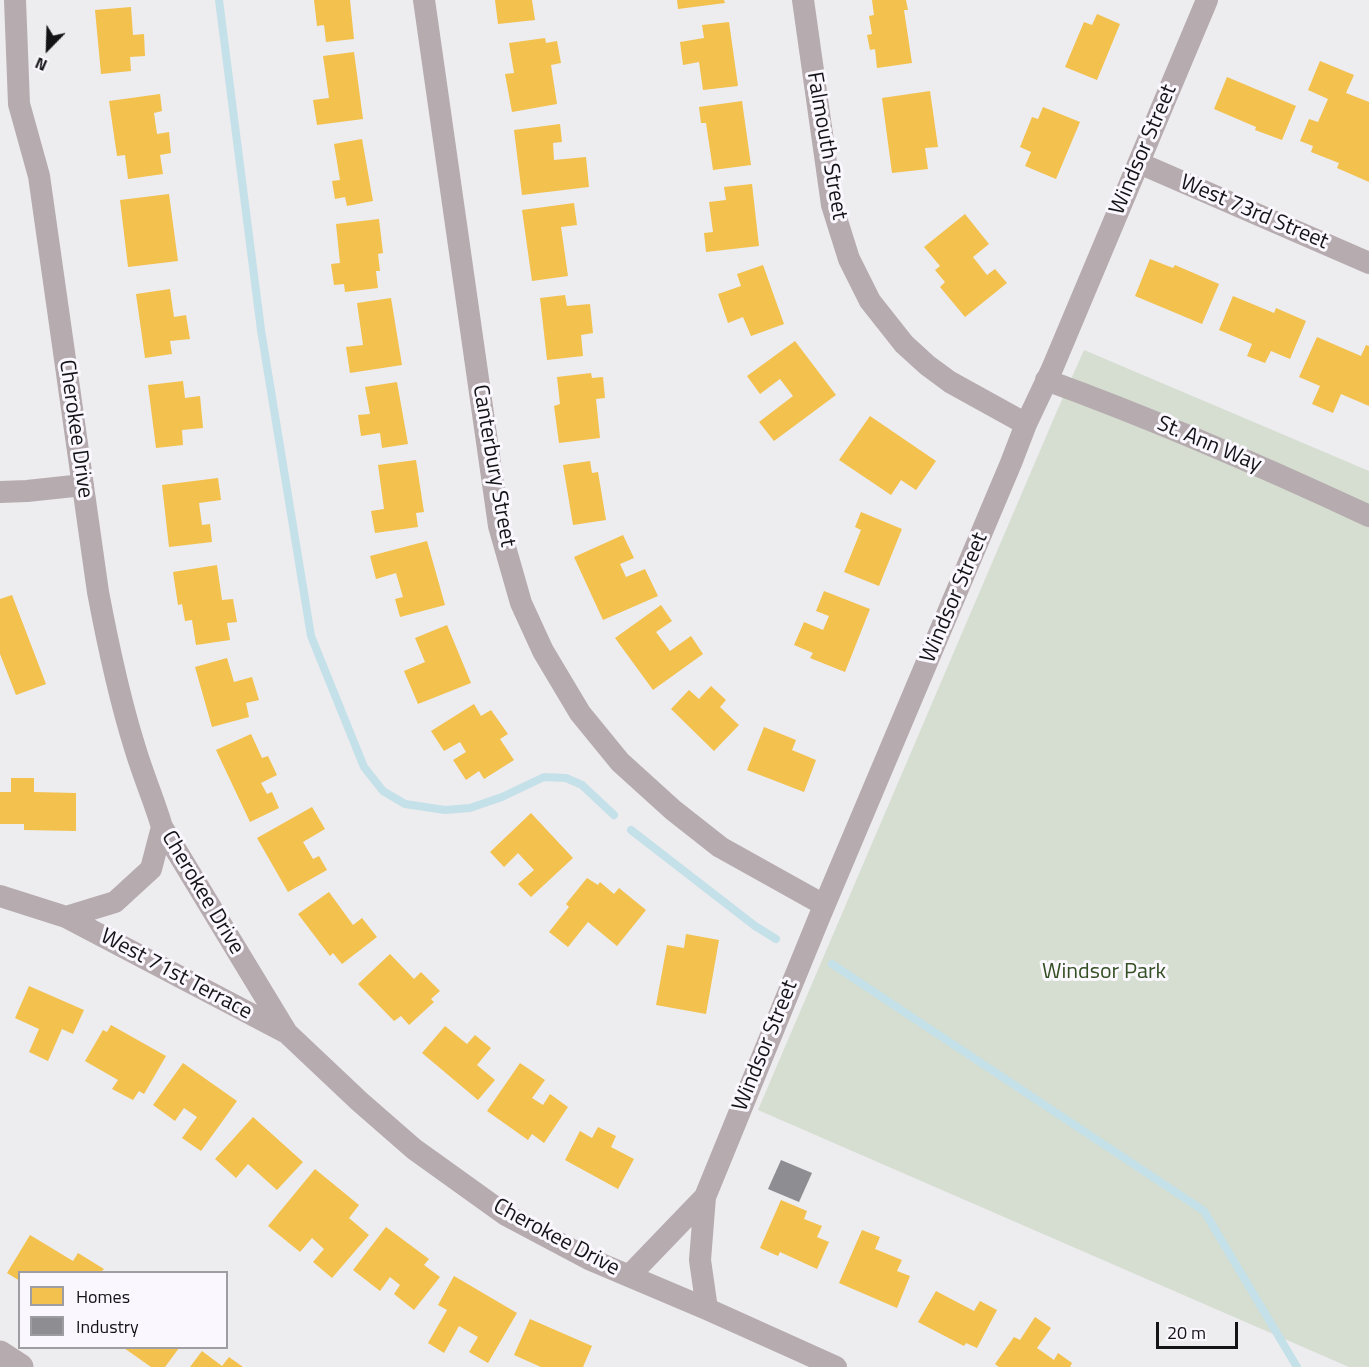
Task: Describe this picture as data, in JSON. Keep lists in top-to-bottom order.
{
  "streets": {
    "street": [
      "Falmouth Street",
      "Windsor Street",
      "West 73rd Street",
      "Cherokee Drive",
      "St. Ann Way",
      "Canterbury Street",
      "West 71st Terrace"
    ]
  },
  "crossings": [
    ["Falmouth Street", "Windsor Street"],
    ["Windsor Street", "West 73rd Street"],
    ["Windsor Street", "Cherokee Drive"],
    ["Windsor Street", "St. Ann Way"],
    ["Windsor Street", "Canterbury Street"],
    ["Cherokee Drive", "West 71st Terrace"]
  ],
  "parks": ["Windsor Park"],
  "legend": ["Homes", "Industry"],
  "scale_bar": "20 m",
  "north": "bottom left"
}
